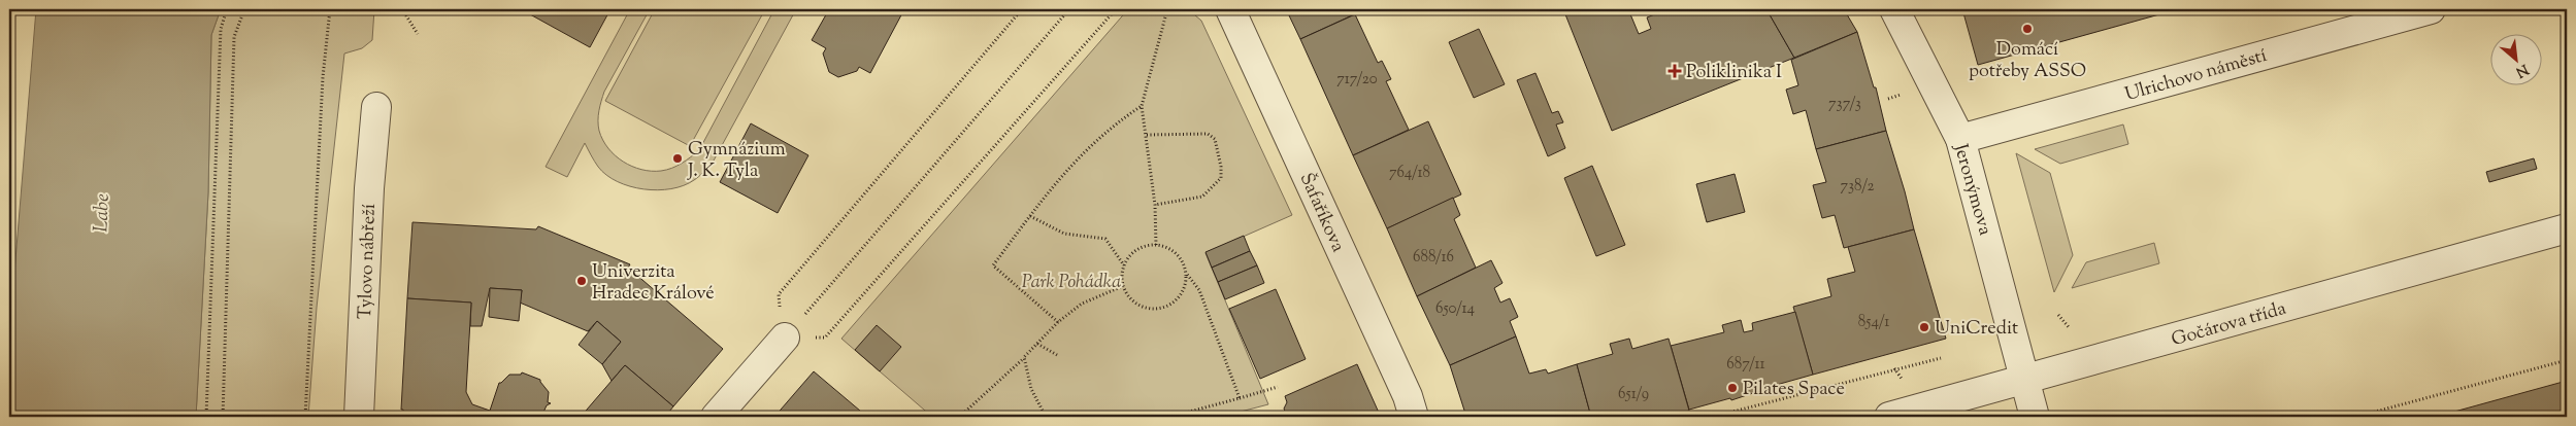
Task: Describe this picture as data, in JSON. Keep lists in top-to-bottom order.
{
  "streets": {
    "street": [
      "Ulrichovo náměstí",
      "Jeronýmova",
      "Šafaříkova",
      "Tylovo nábřeží",
      "Gočárova třída"
    ]
  },
  "crossings": [
    ["Ulrichovo náměstí", "Jeronýmova"],
    ["Jeronýmova", "Gočárova třída"]
  ],
  "water": ["Labe"],
  "parks": ["Park Pohádka"],
  "places": {
    "other": [
      "Domácí potřeby ASSO",
      "Gymnázium J. K. Tyla",
      "Univerzita Hradec Králové",
      "UniCredit",
      "Pilates Space"
    ],
    "health": ["Poliklinika I"]
  },
  "house_numbers": [
    "717/20",
    "737/3",
    "764/18",
    "738/2",
    "688/16",
    "650/14",
    "854/1",
    "687/11",
    "651/9"
  ],
  "north": "bottom right"
}
